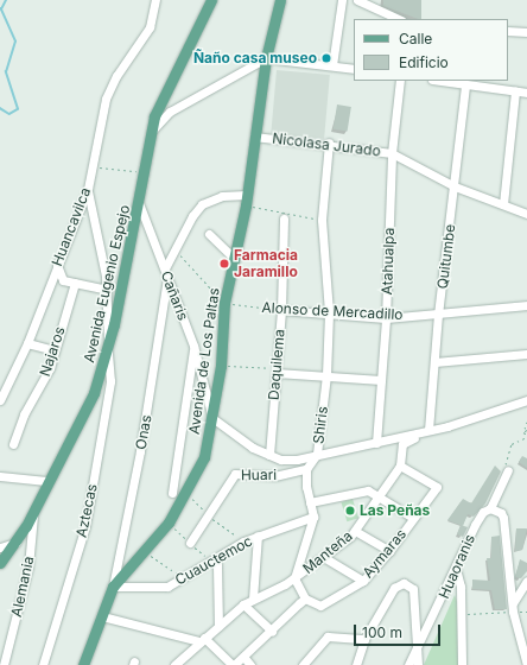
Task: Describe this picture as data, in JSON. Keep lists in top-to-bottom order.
{
  "streets": {
    "main road": ["Avenida Eugenio Espejo", "Avenida de Los Paltas"],
    "street": [
      "Nicolasa Jurado",
      "Huancavilca",
      "Quitumbe",
      "Atahualpa",
      "Cañaris",
      "Alonso de Mercadillo",
      "Najaros",
      "Daquilema",
      "Shiris",
      "Onas",
      "Huari",
      "Aztecas",
      "Manteña",
      "Aymaras",
      "Cuauctemoc",
      "Huaoranis",
      "Alemania"
    ]
  },
  "crossings": [
    ["Nicolasa Jurado", "Quitumbe"],
    ["Nicolasa Jurado", "Atahualpa"],
    ["Nicolasa Jurado", "Avenida de Los Paltas"],
    ["Nicolasa Jurado", "Shiris"],
    ["Huancavilca", "Aztecas"],
    ["Quitumbe", "Alonso de Mercadillo"],
    ["Atahualpa", "Alonso de Mercadillo"],
    ["Avenida Eugenio Espejo", "Cañaris"],
    ["Avenida Eugenio Espejo", "Aztecas"],
    ["Avenida Eugenio Espejo", "Alemania"],
    ["Cañaris", "Avenida de Los Paltas"],
    ["Cañaris", "Onas"],
    ["Alonso de Mercadillo", "Avenida de Los Paltas"],
    ["Alonso de Mercadillo", "Daquilema"],
    ["Alonso de Mercadillo", "Shiris"],
    ["Avenida de Los Paltas", "Onas"],
    ["Avenida de Los Paltas", "Cuauctemoc"],
    ["Shiris", "Huari"],
    ["Onas", "Cuauctemoc"],
    ["Manteña", "Aymaras"]
  ],
  "places": ["Ñaño casa museo", "Farmacia Jaramillo", "Las Peñas"],
  "legend": ["Calle", "Edificio"],
  "scale_bar": "100 m"
}
